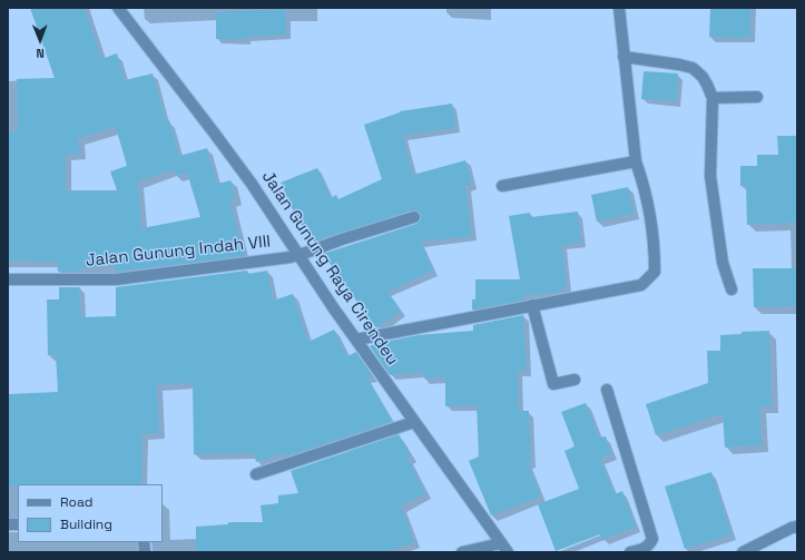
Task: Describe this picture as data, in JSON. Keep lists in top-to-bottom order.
{
  "streets": {
    "street": ["Jalan Gunung Indah VIII", "Jalan Gunung Raya Cirendeu"]
  },
  "crossings": [
    ["Jalan Gunung Indah VIII", "Jalan Gunung Raya Cirendeu"]
  ],
  "legend": ["Road", "Building"],
  "north": "bottom"
}
